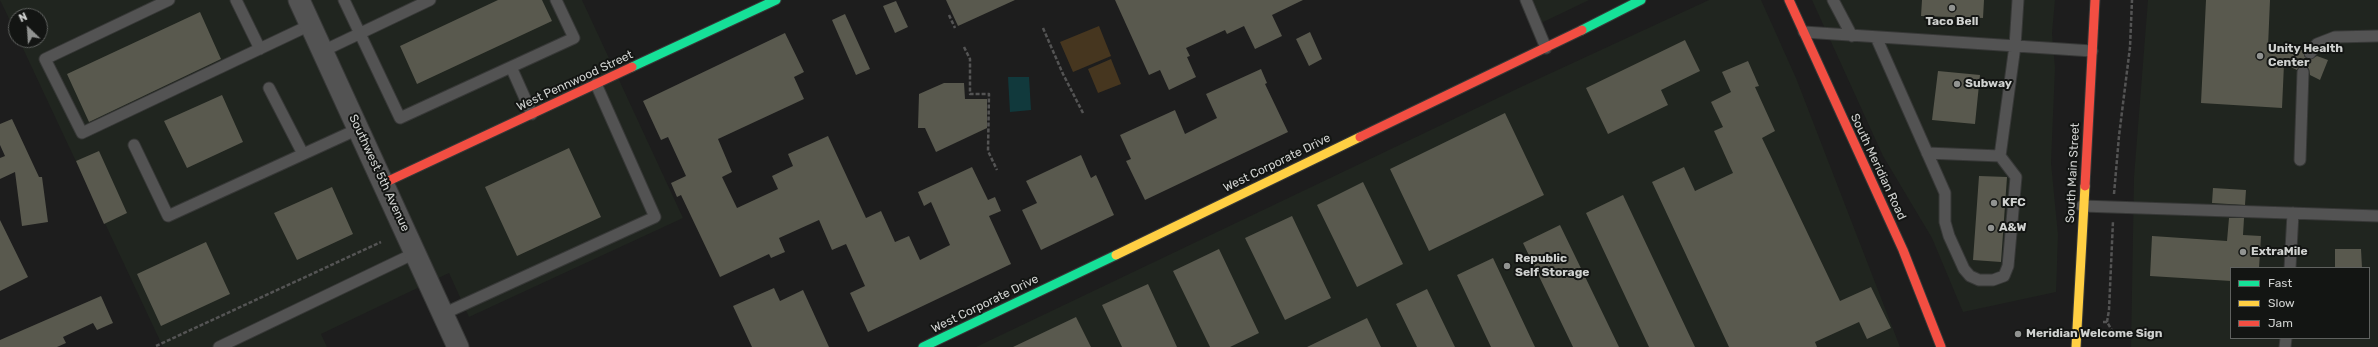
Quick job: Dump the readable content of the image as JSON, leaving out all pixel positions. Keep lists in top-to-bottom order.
{
  "streets": {
    "street": [
      "West Pennwood Street",
      "West Corporate Drive",
      "South Meridian Road",
      "Southwest 5th Avenue",
      "South Main Street"
    ]
  },
  "crossings": [
    ["West Pennwood Street", "Southwest 5th Avenue"]
  ],
  "places": [
    "Taco Bell",
    "Unity Health Center",
    "Subway",
    "KFC",
    "A&W",
    "ExtraMile",
    "Republic Self Storage",
    "Meridian Welcome Sign"
  ],
  "legend": ["Fast", "Slow", "Jam"],
  "north": "top left"
}
